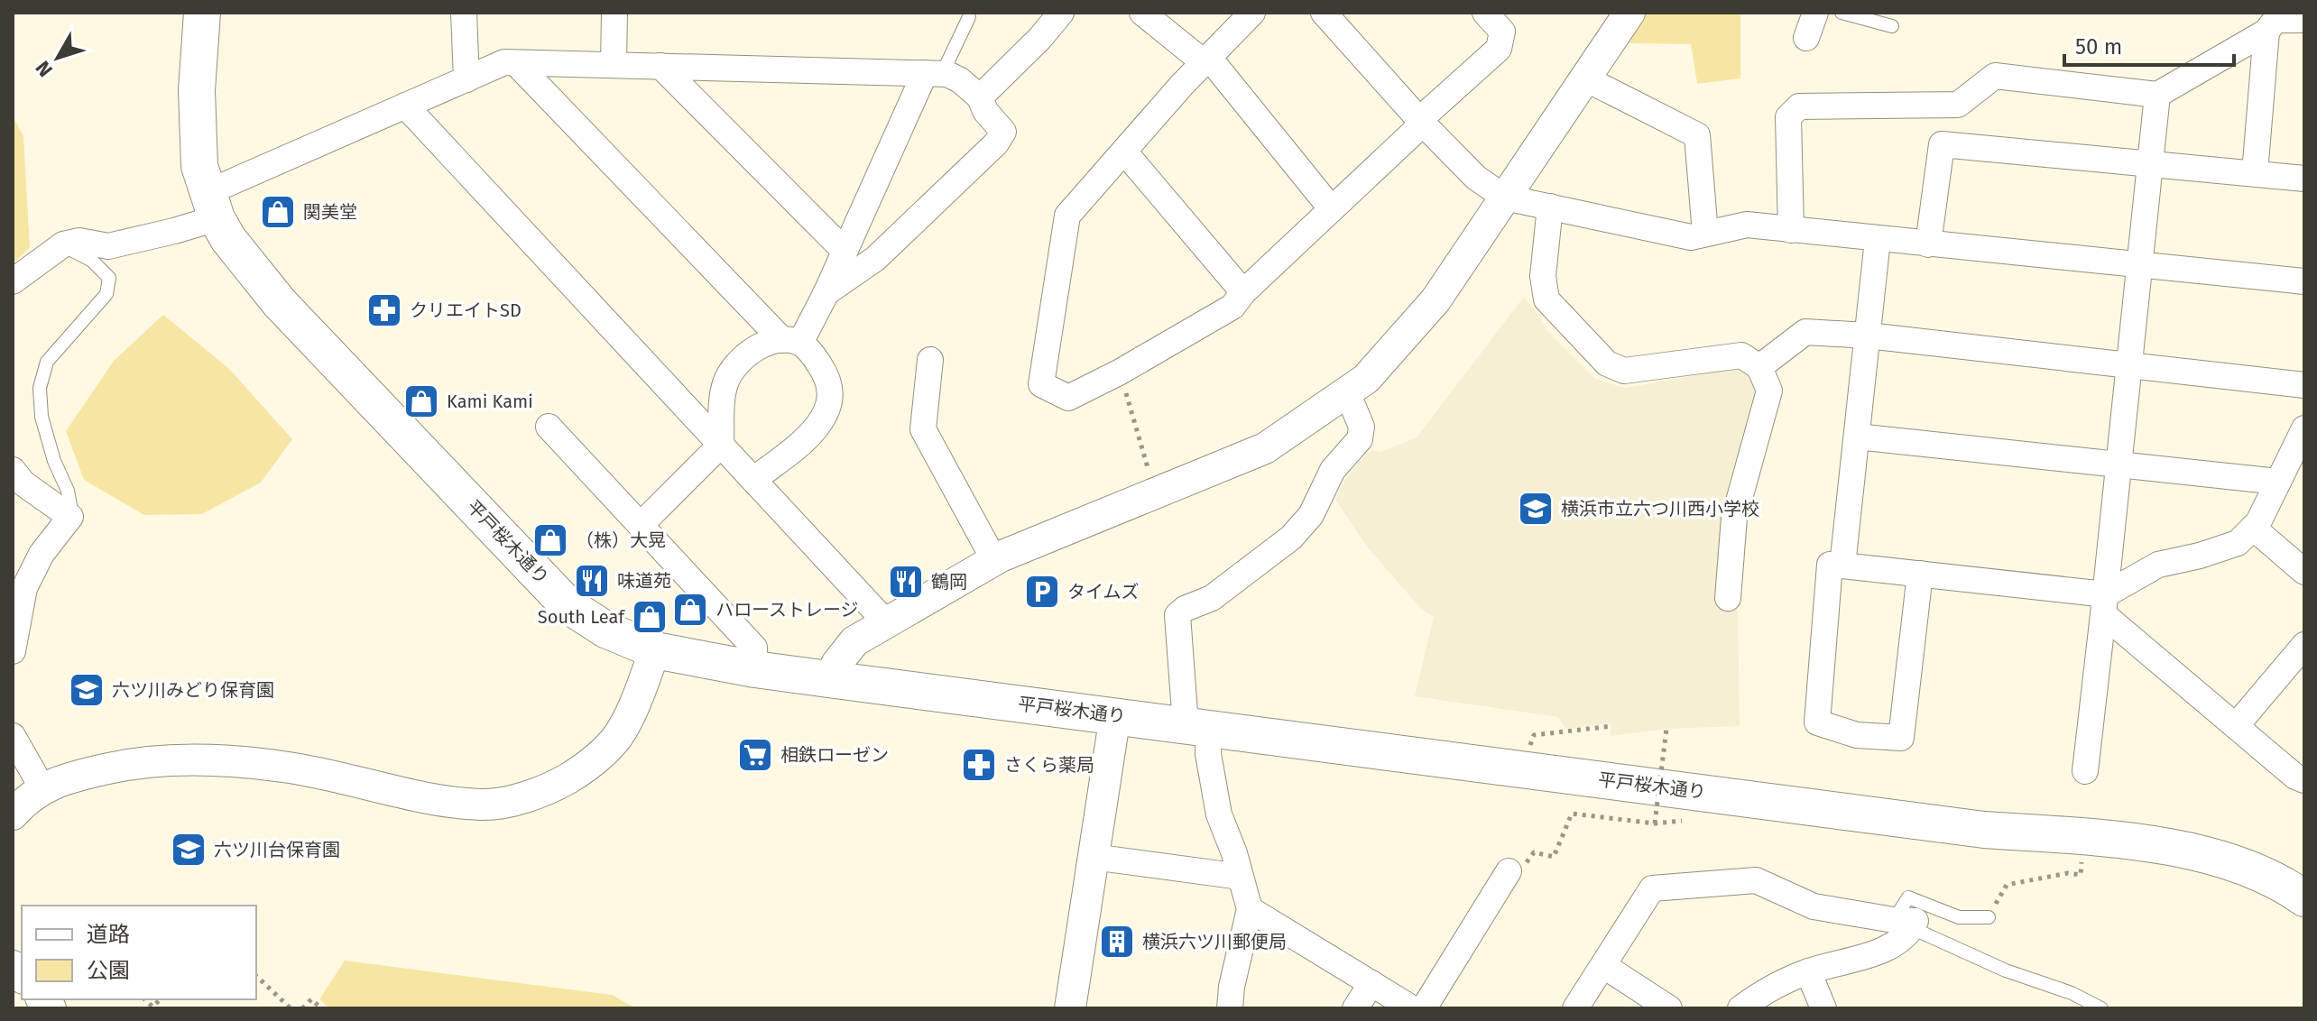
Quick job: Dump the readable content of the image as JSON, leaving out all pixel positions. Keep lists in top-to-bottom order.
{
  "streets": {
    "main road": ["平戸桜木通り"]
  },
  "places": {
    "shop": [
      "関美堂",
      "Kami Kami",
      "（株）大晃",
      "ハローストレージ",
      "South Leaf"
    ],
    "pharmacy": ["クリエイトSD", "さくら薬局"],
    "school or university": ["横浜市立六つ川西小学校", "六ツ川みどり保育園", "六ツ川台保育園"],
    "restaurant": ["味道苑", "鶴岡"],
    "parking": ["タイムズ"],
    "supermarket": ["相鉄ローゼン"],
    "building": ["横浜六ツ川郵便局"]
  },
  "legend": ["道路", "公園"],
  "scale_bar": "50 m",
  "north": "bottom left"
}
